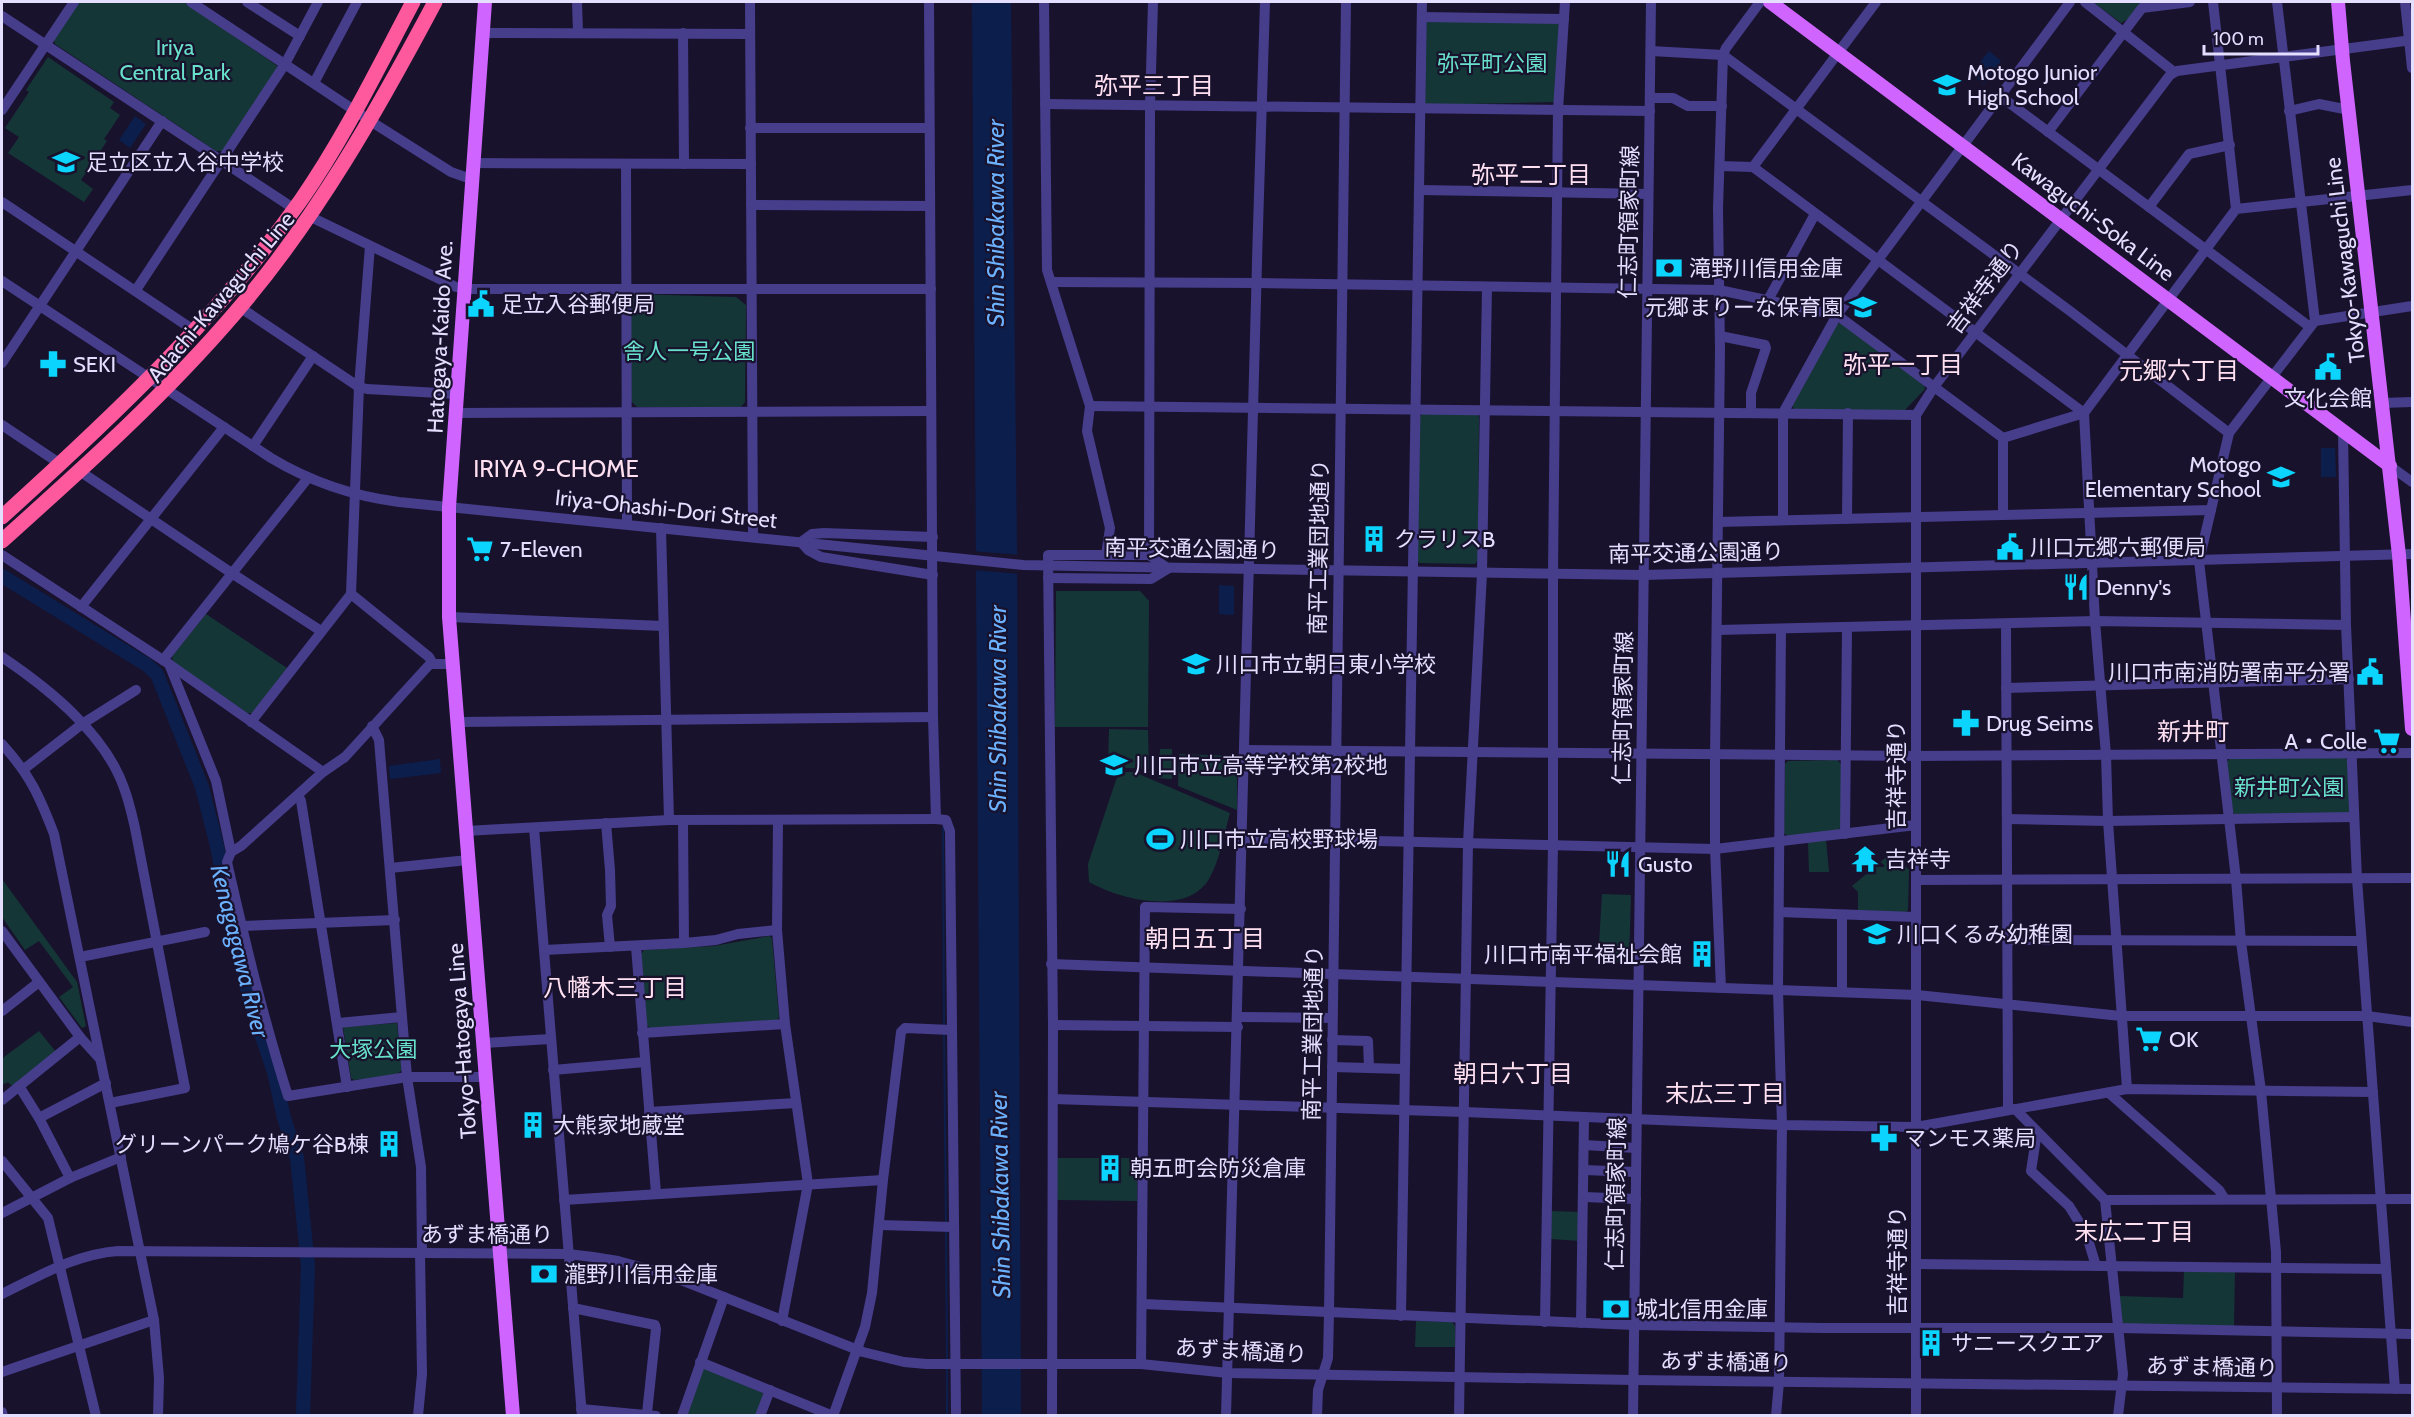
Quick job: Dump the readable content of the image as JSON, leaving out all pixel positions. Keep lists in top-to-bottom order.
{
  "streets": {
    "main road": [
      "Kawaguchi-Soka Line",
      "Tokyo-Kawaguchi Line",
      "Adachi-Kawaguchi Line",
      "Hatogaya-Kaido Ave.",
      "Tokyo-Hatogaya Line"
    ],
    "street": [
      "仁志町領家町線",
      "吉祥寺通り",
      "Iriya-Ohashi-Dori Street",
      "南平工業団地通り",
      "南平交通公園通り",
      "あずま橋通り"
    ]
  },
  "crossings": [
    ["Kawaguchi-Soka Line", "Tokyo-Kawaguchi Line"],
    ["Kawaguchi-Soka Line", "吉祥寺通り"],
    ["仁志町領家町線", "南平交通公園通り"],
    ["仁志町領家町線", "あずま橋通り"],
    ["Tokyo-Kawaguchi Line", "南平交通公園通り"],
    ["吉祥寺通り", "南平交通公園通り"],
    ["吉祥寺通り", "あずま橋通り"],
    ["Adachi-Kawaguchi Line", "Iriya-Ohashi-Dori Street"],
    ["Hatogaya-Kaido Ave.", "Iriya-Ohashi-Dori Street"],
    ["Hatogaya-Kaido Ave.", "Tokyo-Hatogaya Line"],
    ["Iriya-Ohashi-Dori Street", "南平交通公園通り"],
    ["南平工業団地通り", "南平交通公園通り"],
    ["南平工業団地通り", "あずま橋通り"],
    ["Tokyo-Hatogaya Line", "あずま橋通り"]
  ],
  "districts": [
    "弥平三丁目",
    "弥平二丁目",
    "弥平一丁目",
    "元郷六丁目",
    "IRIYA 9-CHOME",
    "新井町",
    "朝日五丁目",
    "八幡木三丁目",
    "朝日六丁目",
    "末広三丁目",
    "末広二丁目"
  ],
  "water": ["Shin Shibakawa River", "Kenagagawa River"],
  "parks": [
    "Iriya Central Park",
    "弥平町公園",
    "舎人一号公園",
    "新井町公園",
    "大塚公園"
  ],
  "places": {
    "school or university": [
      "Motogo Junior High School",
      "足立区立入谷中学校",
      "元郷まりーな保育園",
      "Motogo Elementary School",
      "川口市立朝日東小学校",
      "川口市立高等学校第2校地",
      "川口くるみ幼稚園"
    ],
    "bank": ["滝野川信用金庫", "瀧野川信用金庫", "城北信用金庫"],
    "public building": [
      "足立入谷郵便局",
      "文化会館",
      "川口元郷六郵便局",
      "川口市南消防署南平分署"
    ],
    "pharmacy": ["SEKI", "Drug Seims", "マンモス薬局"],
    "building": [
      "クラリスB",
      "川口市南平福祉会館",
      "大熊家地蔵堂",
      "グリーンパーク鳩ケ谷B棟",
      "朝五町会防災倉庫",
      "サニースクエア"
    ],
    "supermarket": ["7-Eleven", "A・Colle", "OK"],
    "restaurant": ["Denny's", "Gusto"],
    "sports": ["川口市立高校野球場"],
    "temple": ["吉祥寺"]
  },
  "scale_bar": "100 m"
}
